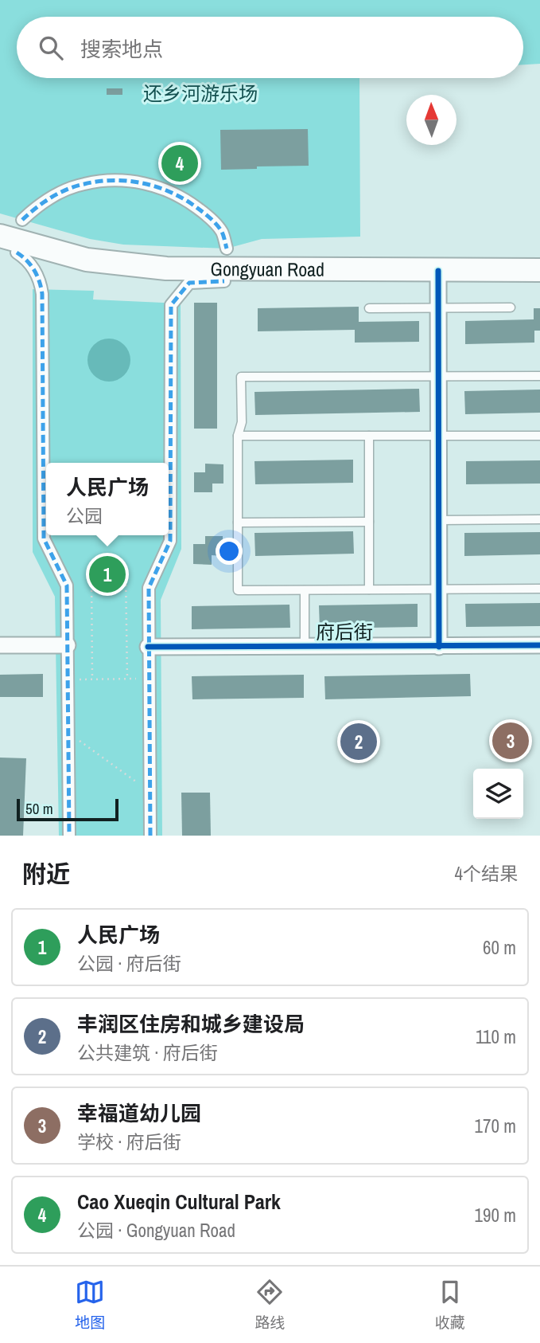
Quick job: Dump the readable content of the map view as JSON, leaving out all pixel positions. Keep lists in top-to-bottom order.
{
  "streets": {
    "main road": ["Gongyuan Road"],
    "street": ["府后街"]
  },
  "parks": ["还乡河游乐场"],
  "scale_bar": "50 m",
  "north": "top",
  "page": {
    "search": "搜索地点",
    "pins": [
      "4",
      "1",
      "3",
      "2"
    ],
    "popup": ["人民广场", "公园"],
    "scale": "50 m",
    "heading": ["附近", "4个结果"],
    "list": [
      {
        "mark": "1",
        "name": "人民广场",
        "note": "公园 · 府后街",
        "value": "60 m"
      },
      {
        "mark": "2",
        "name": "丰润区住房和城乡建设局",
        "note": "公共建筑 · 府后街",
        "value": "110 m"
      },
      {
        "mark": "3",
        "name": "幸福道幼儿园",
        "note": "学校 · 府后街",
        "value": "170 m"
      },
      {
        "mark": "4",
        "name": "Cao Xueqin Cultural Park",
        "note": "公园 · Gongyuan Road",
        "value": "190 m"
      }
    ],
    "nav": ["地图", "路线", "收藏"]
  }
}
